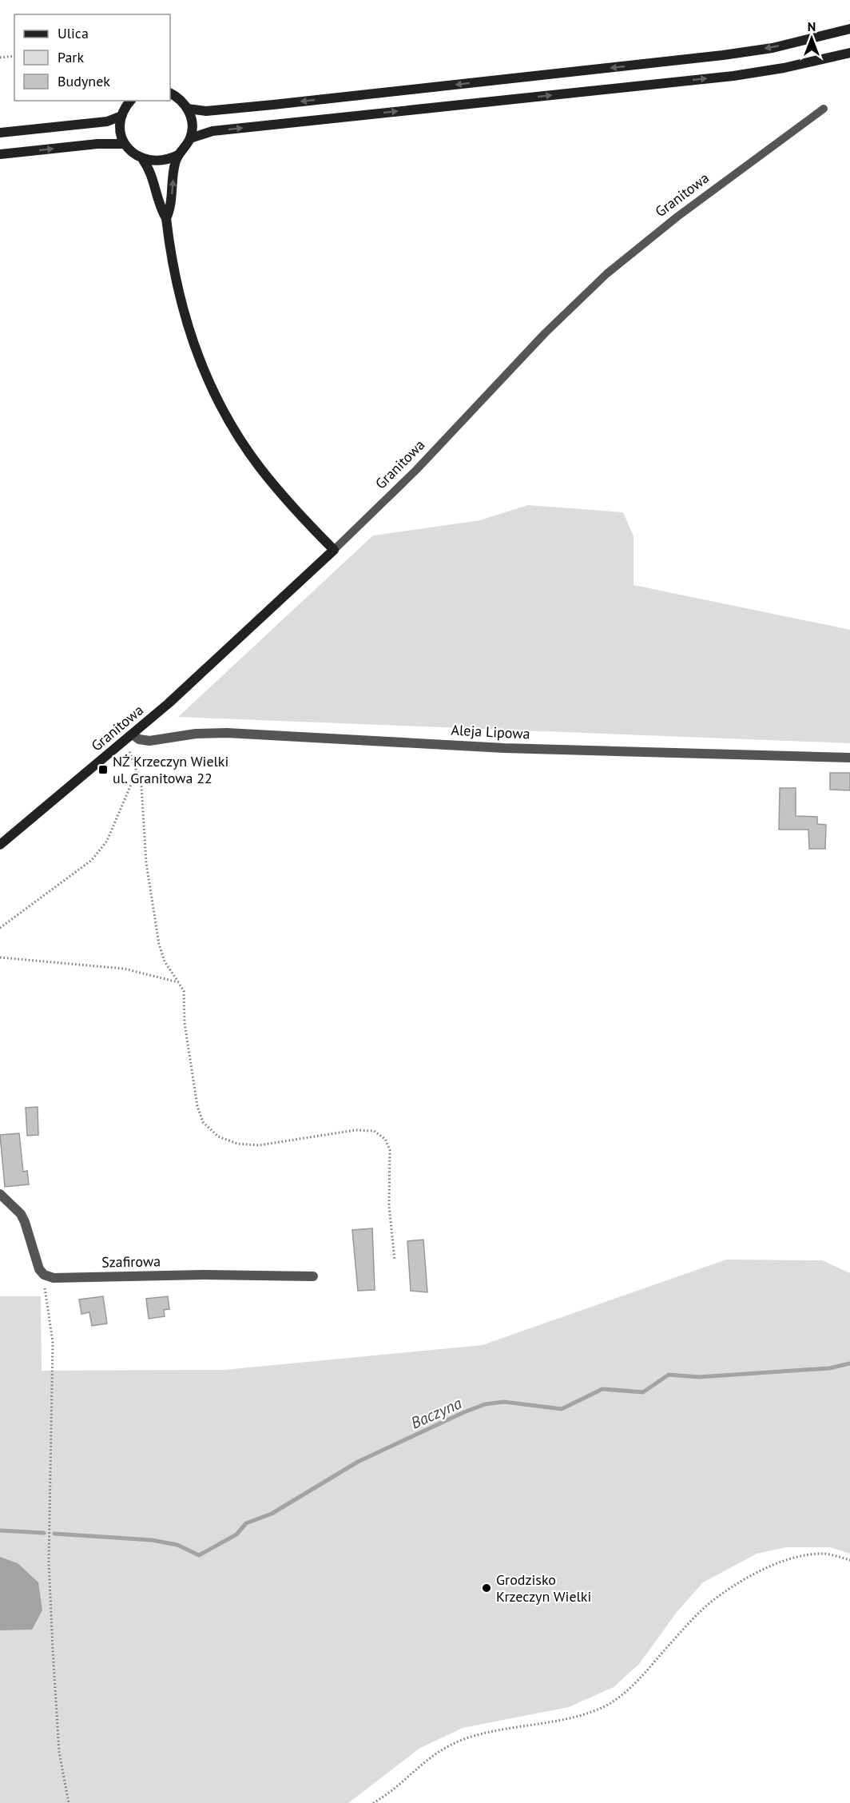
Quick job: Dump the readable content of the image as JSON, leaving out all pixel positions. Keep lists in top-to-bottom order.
{
  "streets": {
    "main road": ["Granitowa"],
    "street": ["Aleja Lipowa", "Szafirowa"]
  },
  "crossings": [
    ["Granitowa", "Aleja Lipowa"]
  ],
  "water": ["Baczyna"],
  "places": {
    "transit": ["NŻ Krzeczyn Wielki ul. Granitowa 22"],
    "other": ["Grodzisko Krzeczyn Wielki"]
  },
  "legend": ["Ulica", "Park", "Budynek"],
  "north": "top"
}
